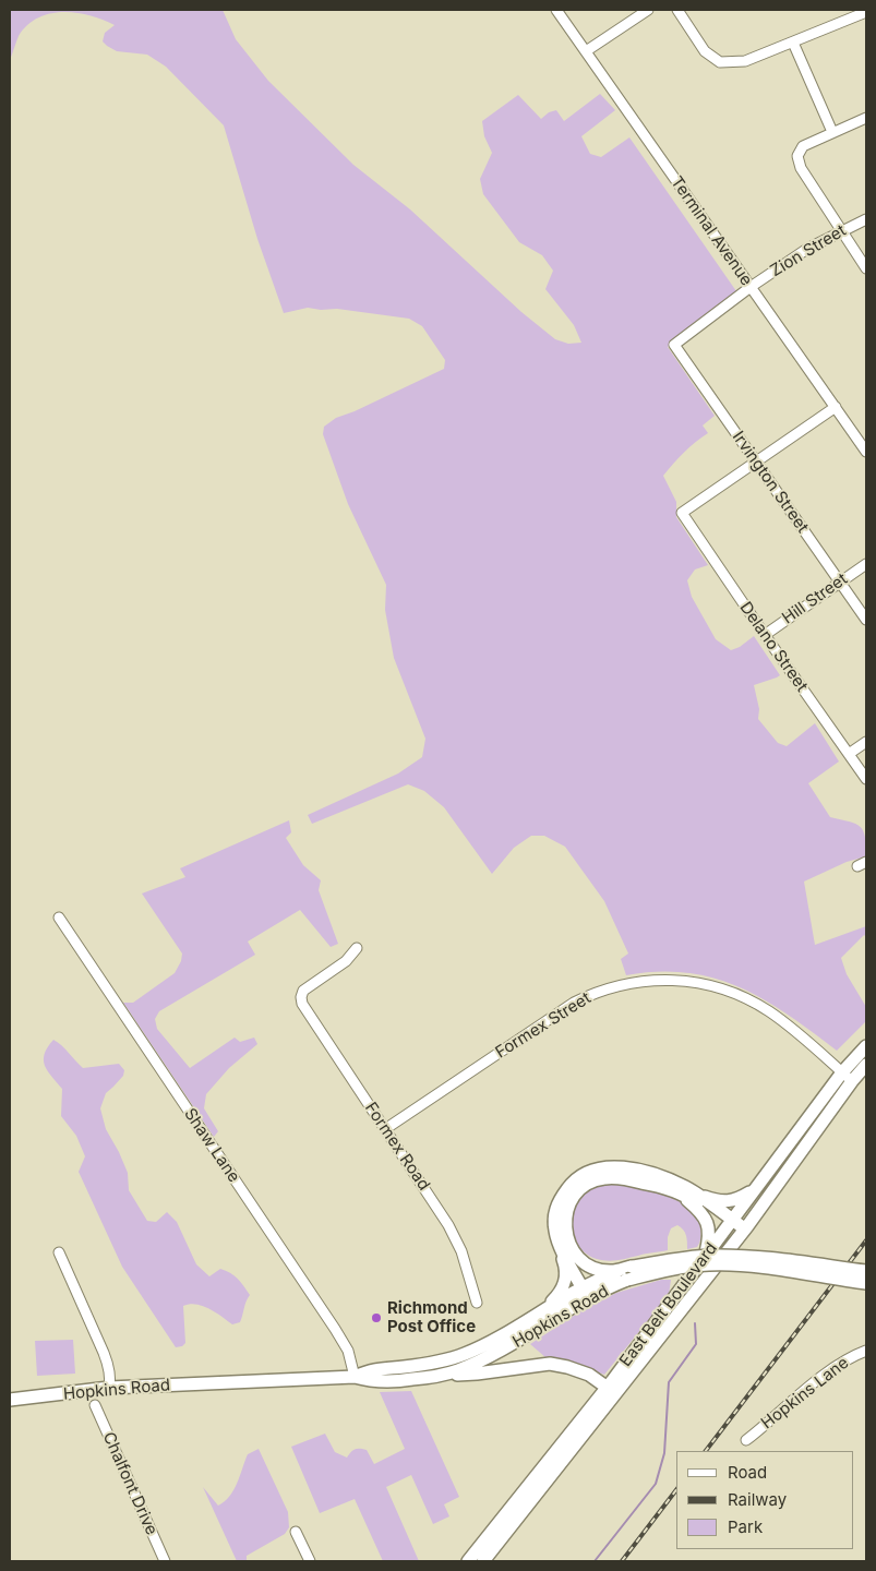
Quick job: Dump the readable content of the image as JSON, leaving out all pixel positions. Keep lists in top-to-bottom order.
{
  "streets": {
    "main road": ["East Belt Boulevard", "Hopkins Road"],
    "street": [
      "Terminal Avenue",
      "Zion Street",
      "Irvington Street",
      "Hill Street",
      "Delano Street",
      "Formex Street",
      "Shaw Lane",
      "Formex Road",
      "Hopkins Lane",
      "Chalfont Drive"
    ]
  },
  "crossings": [
    ["Terminal Avenue", "Zion Street"],
    ["Zion Street", "Irvington Street"],
    ["Irvington Street", "Hill Street"],
    ["Irvington Street", "Delano Street"],
    ["Hill Street", "Delano Street"],
    ["Formex Street", "Formex Road"],
    ["Formex Street", "East Belt Boulevard"],
    ["Shaw Lane", "Hopkins Road"]
  ],
  "places": ["Richmond Post Office"],
  "legend": ["Road", "Railway", "Park"]
}
